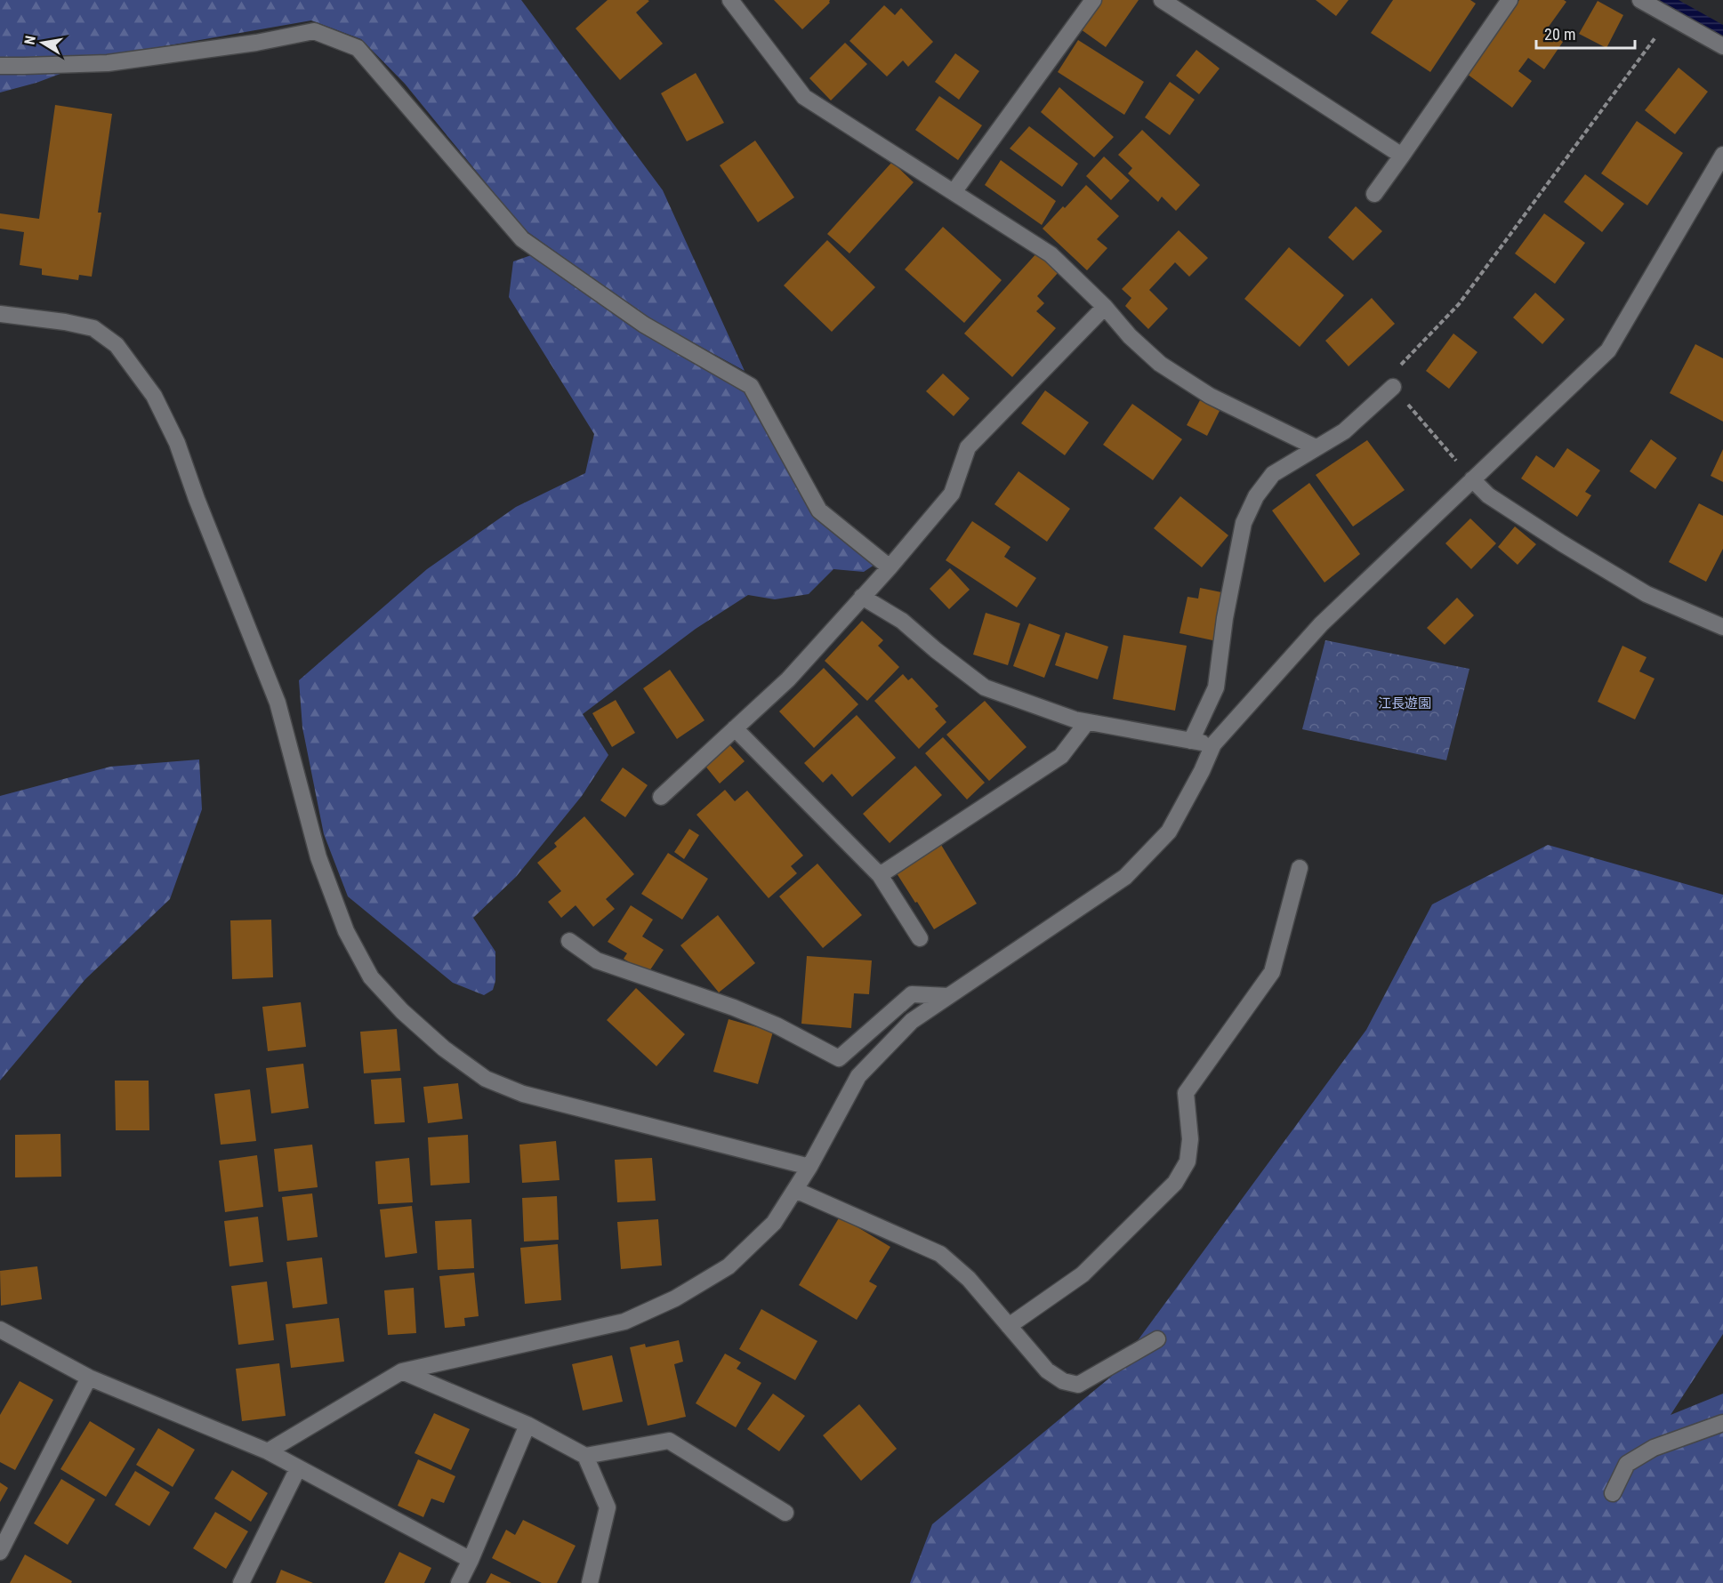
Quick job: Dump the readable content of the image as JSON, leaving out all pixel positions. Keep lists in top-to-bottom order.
{
  "parks": ["江長遊園"],
  "scale_bar": "20 m",
  "north": "left"
}
